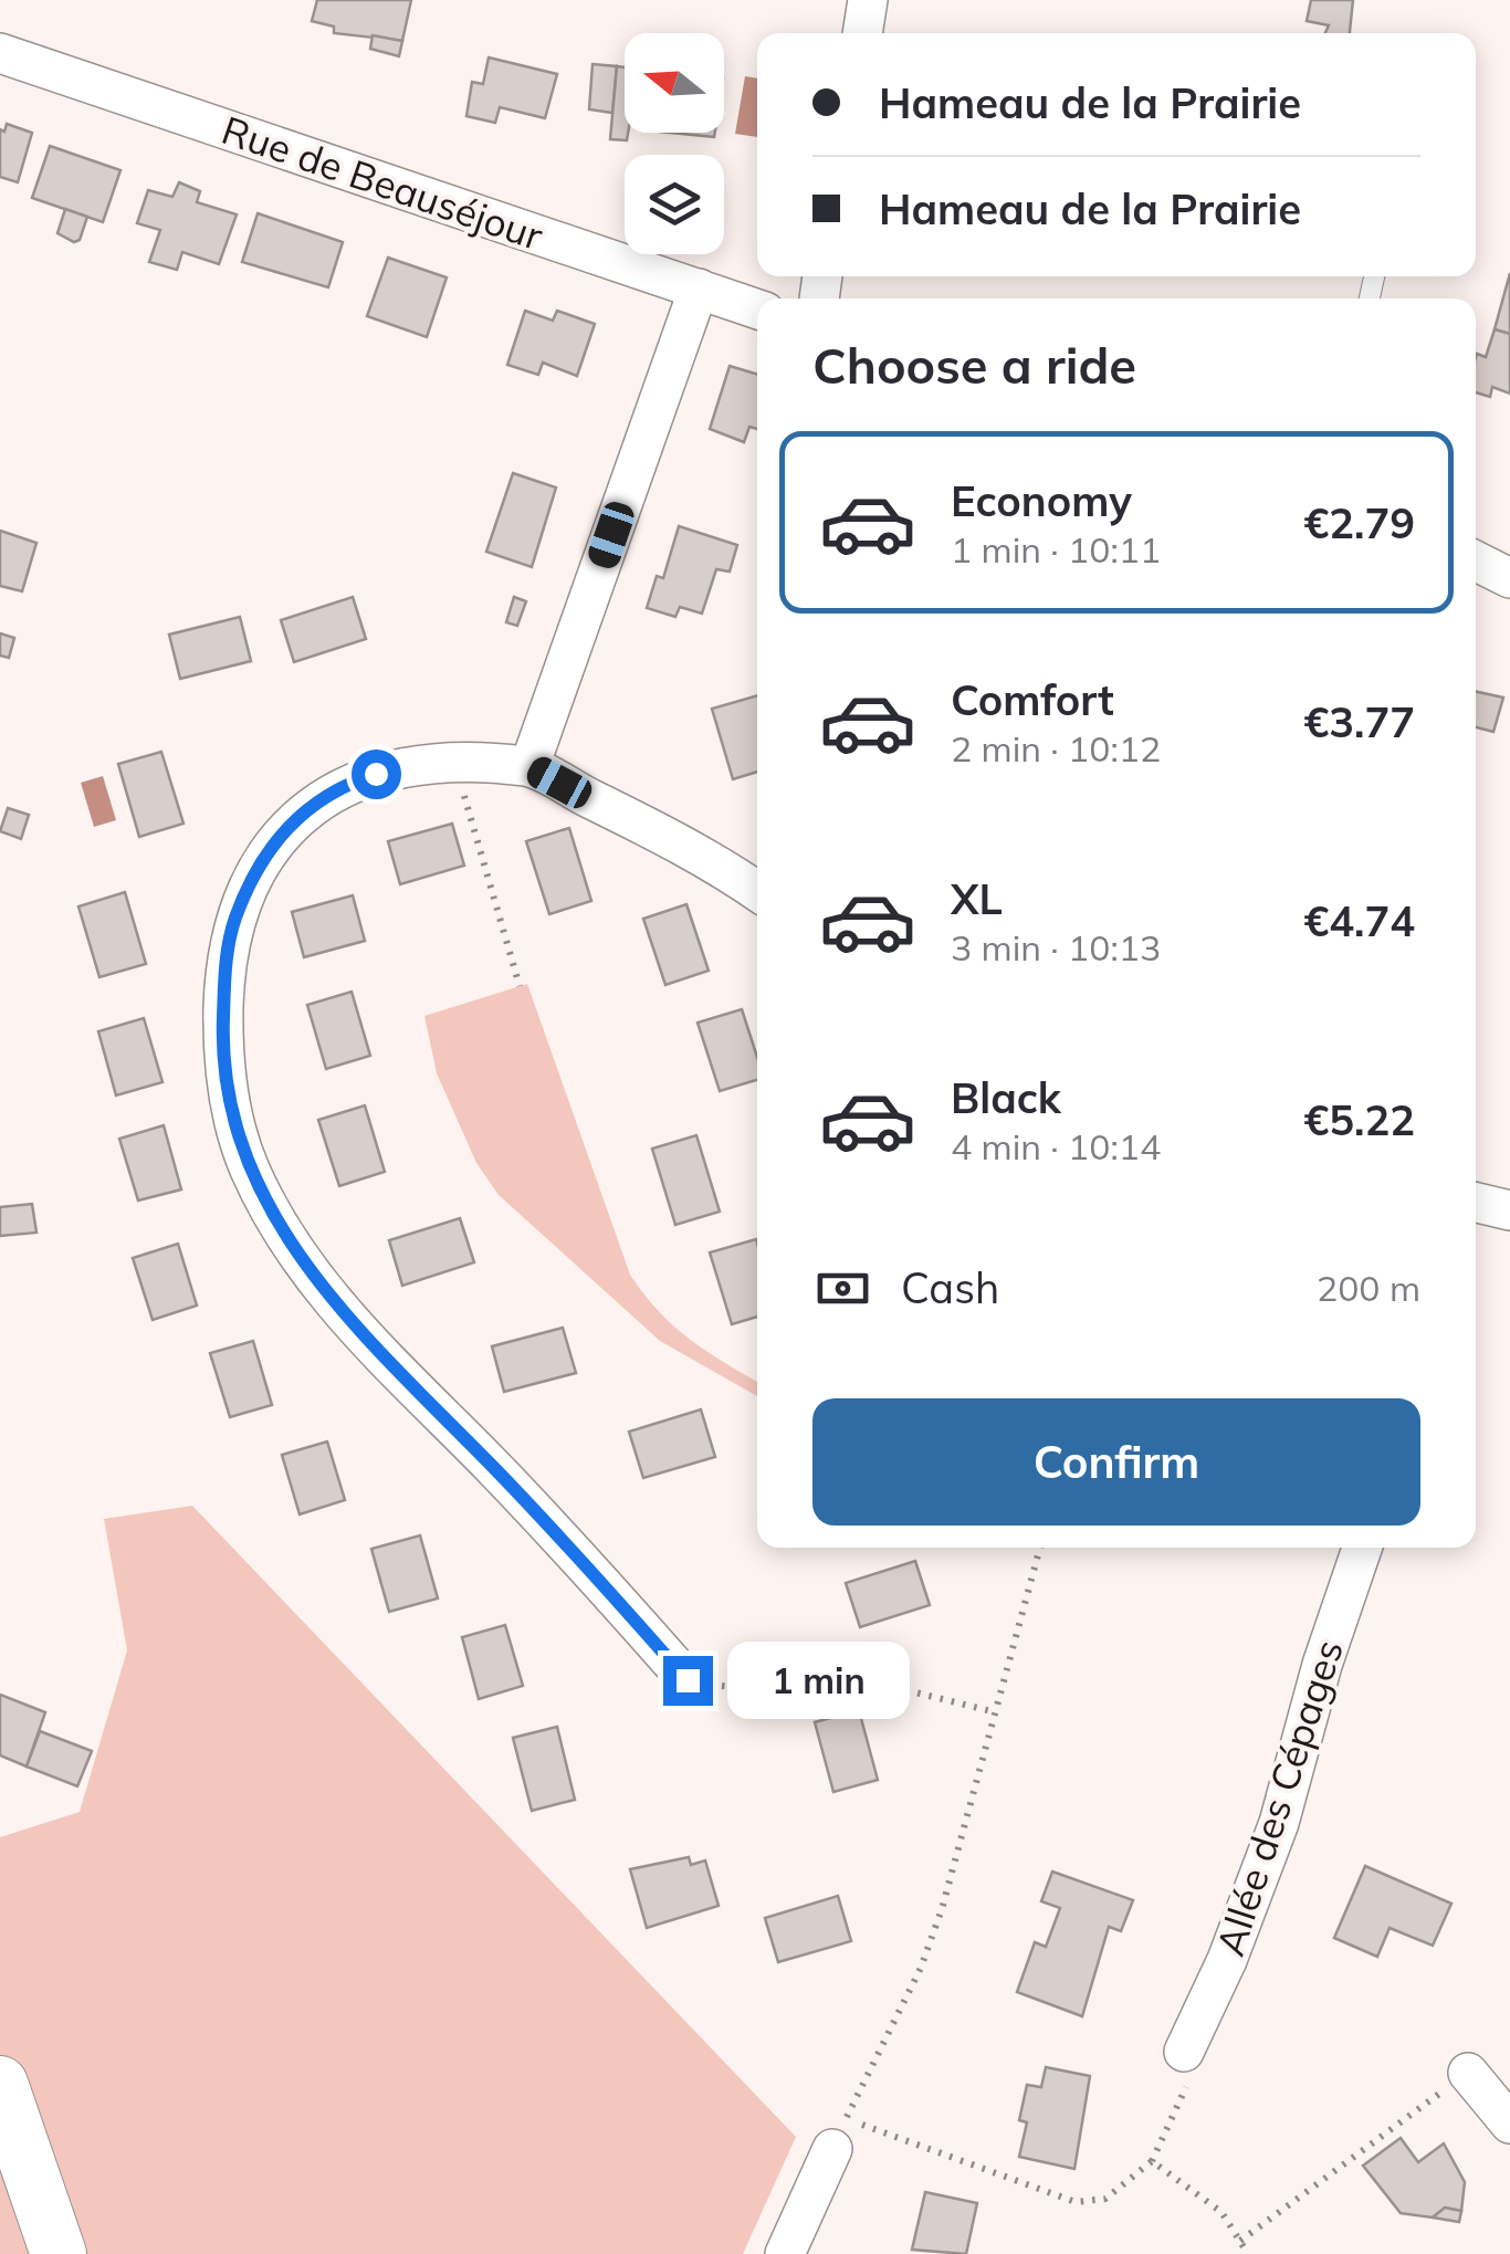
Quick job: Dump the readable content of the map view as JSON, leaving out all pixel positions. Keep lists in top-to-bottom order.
{
  "streets": {
    "street": ["Rue de Beauséjour", "Allée des Cépages"]
  },
  "north": "left",
  "page": {
    "banner": ["Hameau de la Prairie", "Hameau de la Prairie"],
    "heading": "Choose a ride",
    "list": [
      {
        "name": "Economy",
        "note": "1 min · 10:11",
        "value": "€2.79"
      },
      {
        "name": "Comfort",
        "note": "2 min · 10:12",
        "value": "€3.77"
      },
      {
        "name": "XL",
        "note": "3 min · 10:13",
        "value": "€4.74"
      },
      {
        "name": "Black",
        "note": "4 min · 10:14",
        "value": "€5.22"
      }
    ],
    "pay": ["Cash", "200 m"],
    "buttons": "Confirm",
    "bubble": "1 min"
  }
}
